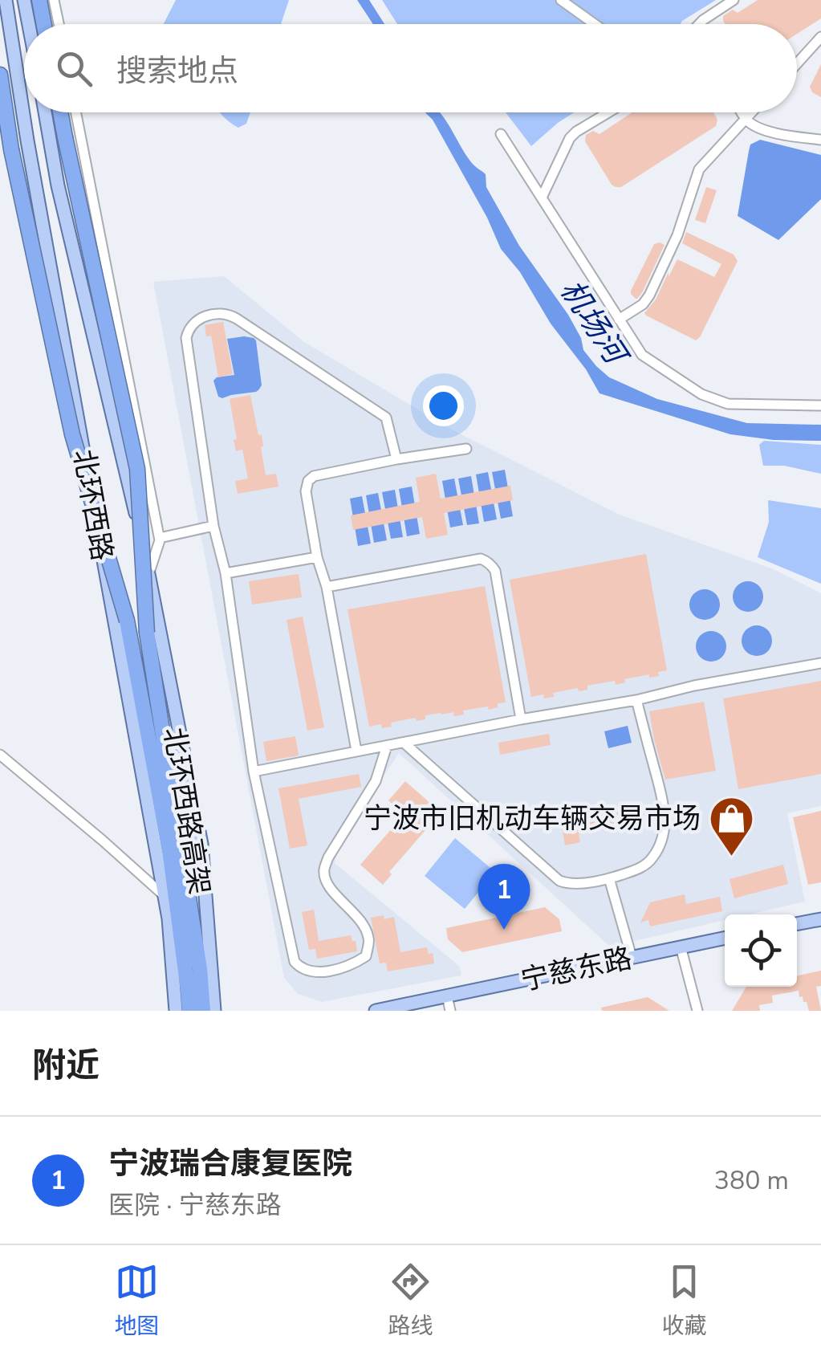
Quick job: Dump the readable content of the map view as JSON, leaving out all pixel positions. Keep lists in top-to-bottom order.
{
  "streets": {
    "highway": ["北环西路高架"],
    "main road": ["北环西路", "宁慈东路"]
  },
  "water": ["机场河"],
  "places": {
    "shop": ["宁波市旧机动车辆交易市场"]
  },
  "page": {
    "search": "搜索地点",
    "pins": "1",
    "heading": "附近",
    "list": [
      {
        "mark": "1",
        "name": "宁波瑞合康复医院",
        "note": "医院 · 宁慈东路",
        "value": "380 m"
      }
    ],
    "nav": ["地图", "路线", "收藏"]
  }
}
